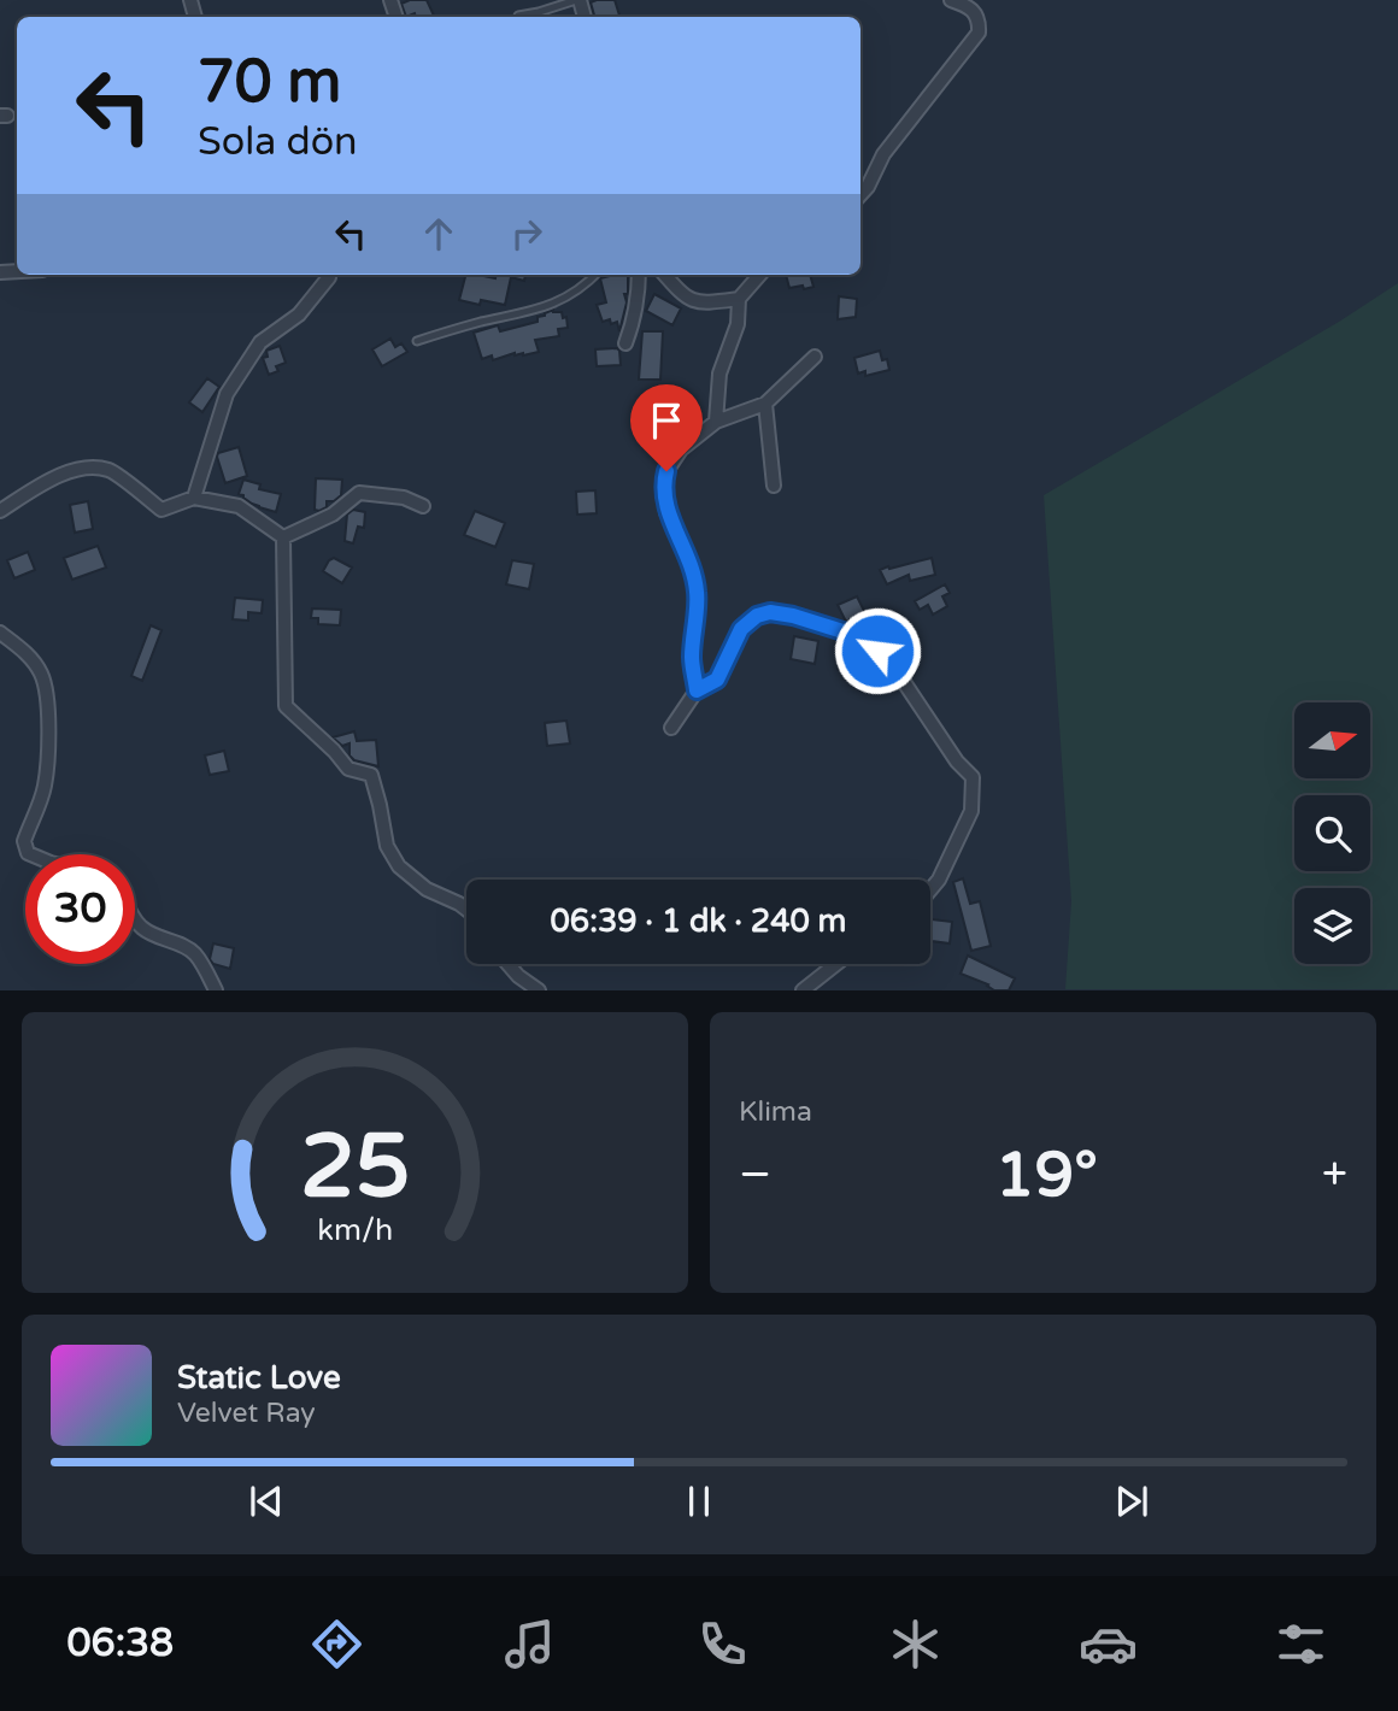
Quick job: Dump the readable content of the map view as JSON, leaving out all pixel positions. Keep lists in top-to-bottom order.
{
  "north": "right",
  "page": {
    "turn": ["70 m", "Sola dön"],
    "limit": "30",
    "trip": "06:39 · 1 dk · 240 m",
    "tile": "Klima",
    "heat": ["−", "19°", "+"],
    "song": ["Static Love", "Velvet Ray"],
    "tabs": "06:38",
    "gauge": ["25", "km/h"]
  }
}
